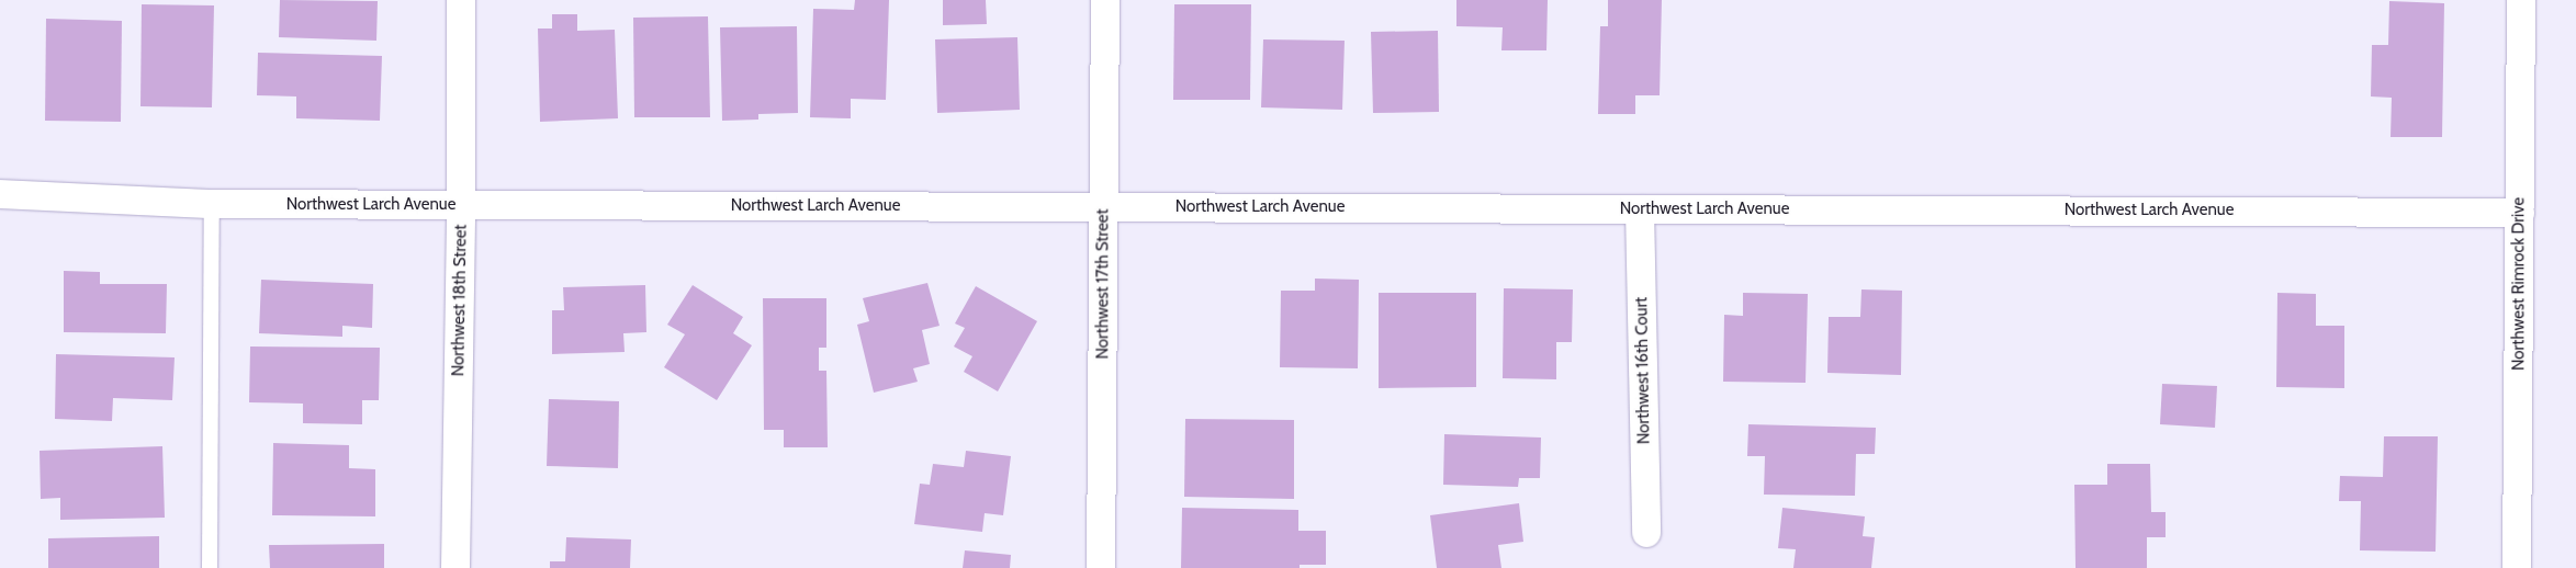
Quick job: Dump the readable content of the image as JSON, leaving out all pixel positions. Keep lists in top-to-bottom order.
{
  "streets": {
    "street": [
      "Northwest Larch Avenue",
      "Northwest 17th Street",
      "Northwest Rimrock Drive",
      "Northwest 18th Street",
      "Northwest 16th Court"
    ]
  },
  "crossings": [
    ["Northwest Larch Avenue", "Northwest 17th Street"],
    ["Northwest Larch Avenue", "Northwest Rimrock Drive"],
    ["Northwest Larch Avenue", "Northwest 18th Street"],
    ["Northwest Larch Avenue", "Northwest 16th Court"]
  ]
}
